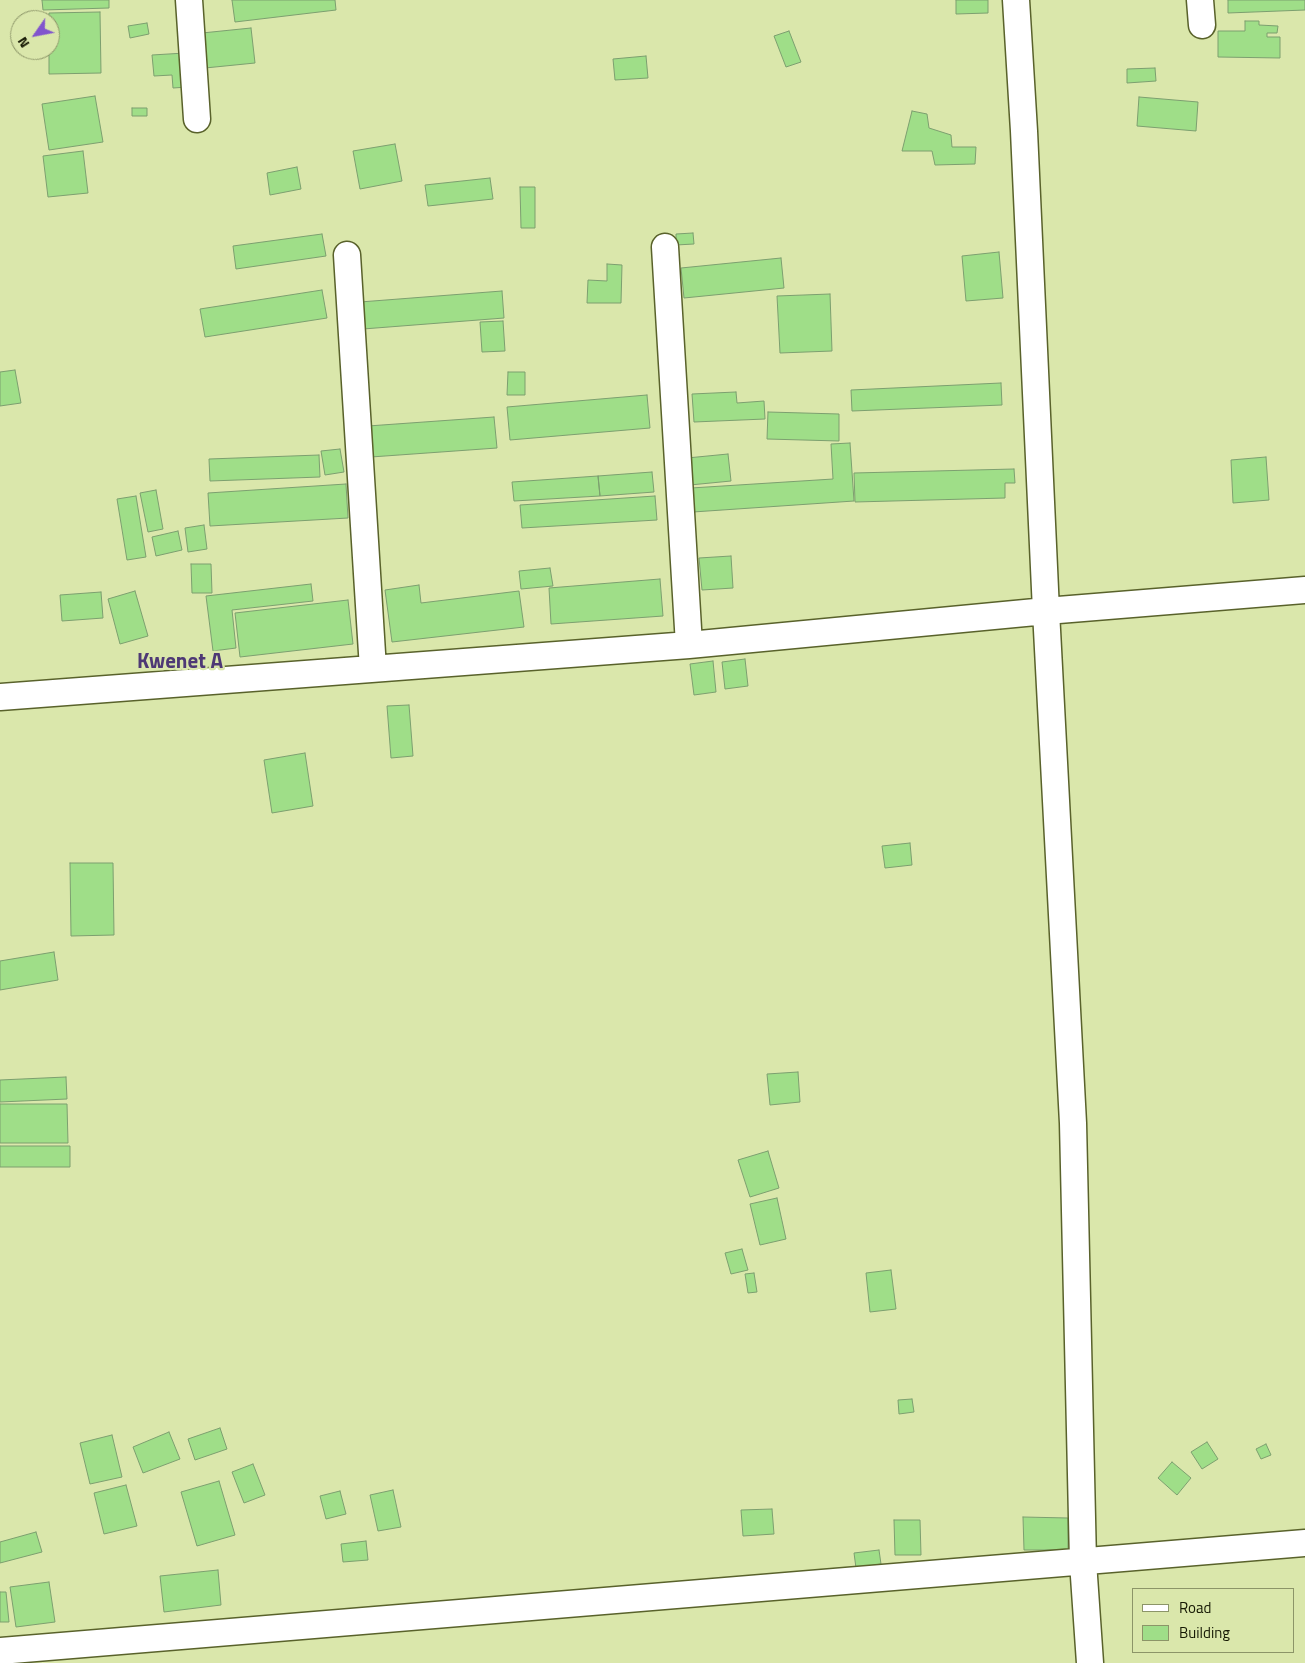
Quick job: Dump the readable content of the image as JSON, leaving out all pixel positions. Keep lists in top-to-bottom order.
{
  "districts": ["Kwenet A"],
  "legend": ["Road", "Building"],
  "north": "bottom left"
}
